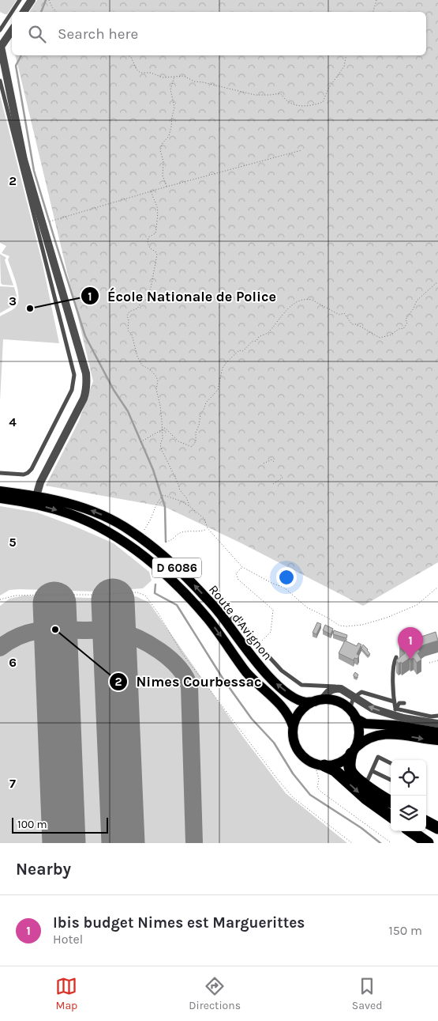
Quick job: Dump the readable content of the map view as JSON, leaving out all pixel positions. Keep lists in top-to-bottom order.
{
  "streets": {
    "main road": ["D 6086", "Route d'Avignon"]
  },
  "places": ["École Nationale de Police", "Nimes Courbessac"],
  "scale_bar": "100 m",
  "page": {
    "search": "Search here",
    "pins": "1",
    "scale": "100 m",
    "heading": "Nearby",
    "list": [
      {
        "mark": "1",
        "name": "Ibis budget Nimes est Marguerittes",
        "note": "Hotel",
        "value": "150 m"
      }
    ],
    "nav": ["Map", "Directions", "Saved"]
  },
  "grid": {
    "rows": [
      "2",
      "3",
      "4",
      "5",
      "6",
      "7"
    ]
  }
}
